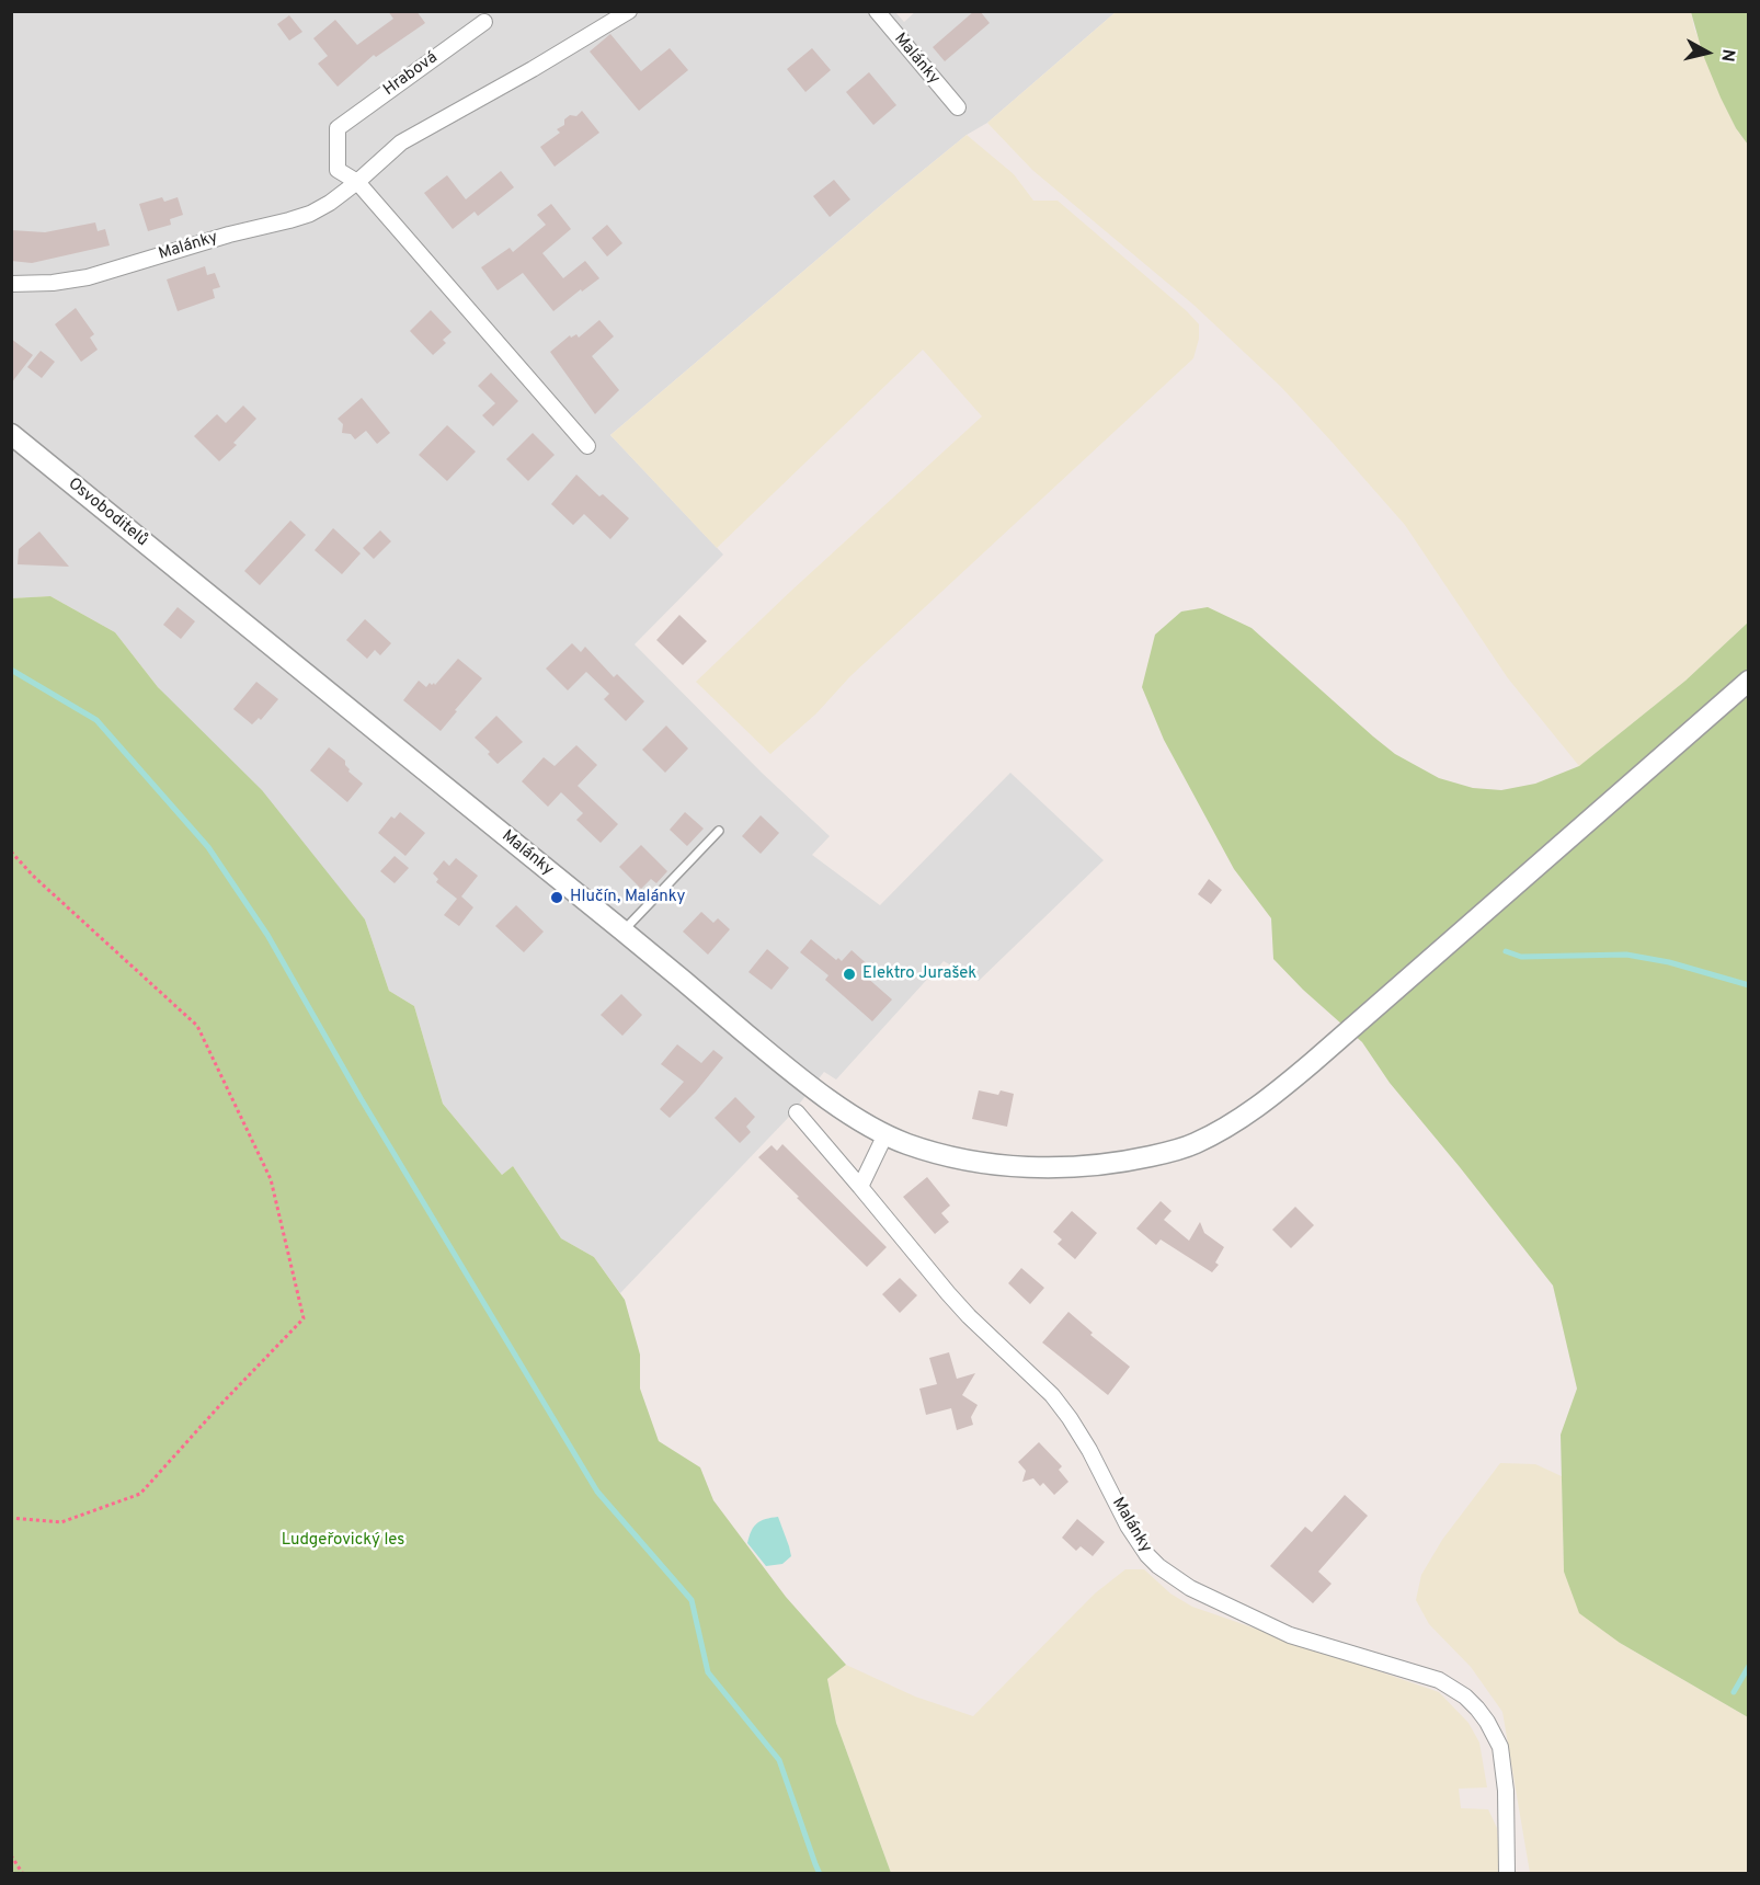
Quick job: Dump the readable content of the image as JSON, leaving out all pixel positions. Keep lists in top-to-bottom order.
{
  "streets": {
    "street": ["Malánky", "Hrabová", "Osvoboditelů"]
  },
  "crossings": [
    ["Malánky", "Hrabová"],
    ["Malánky", "Osvoboditelů"]
  ],
  "parks": ["Ludgeřovický les"],
  "places": ["Hlučín, Malánky", "Elektro Jurašek"],
  "north": "right"
}
